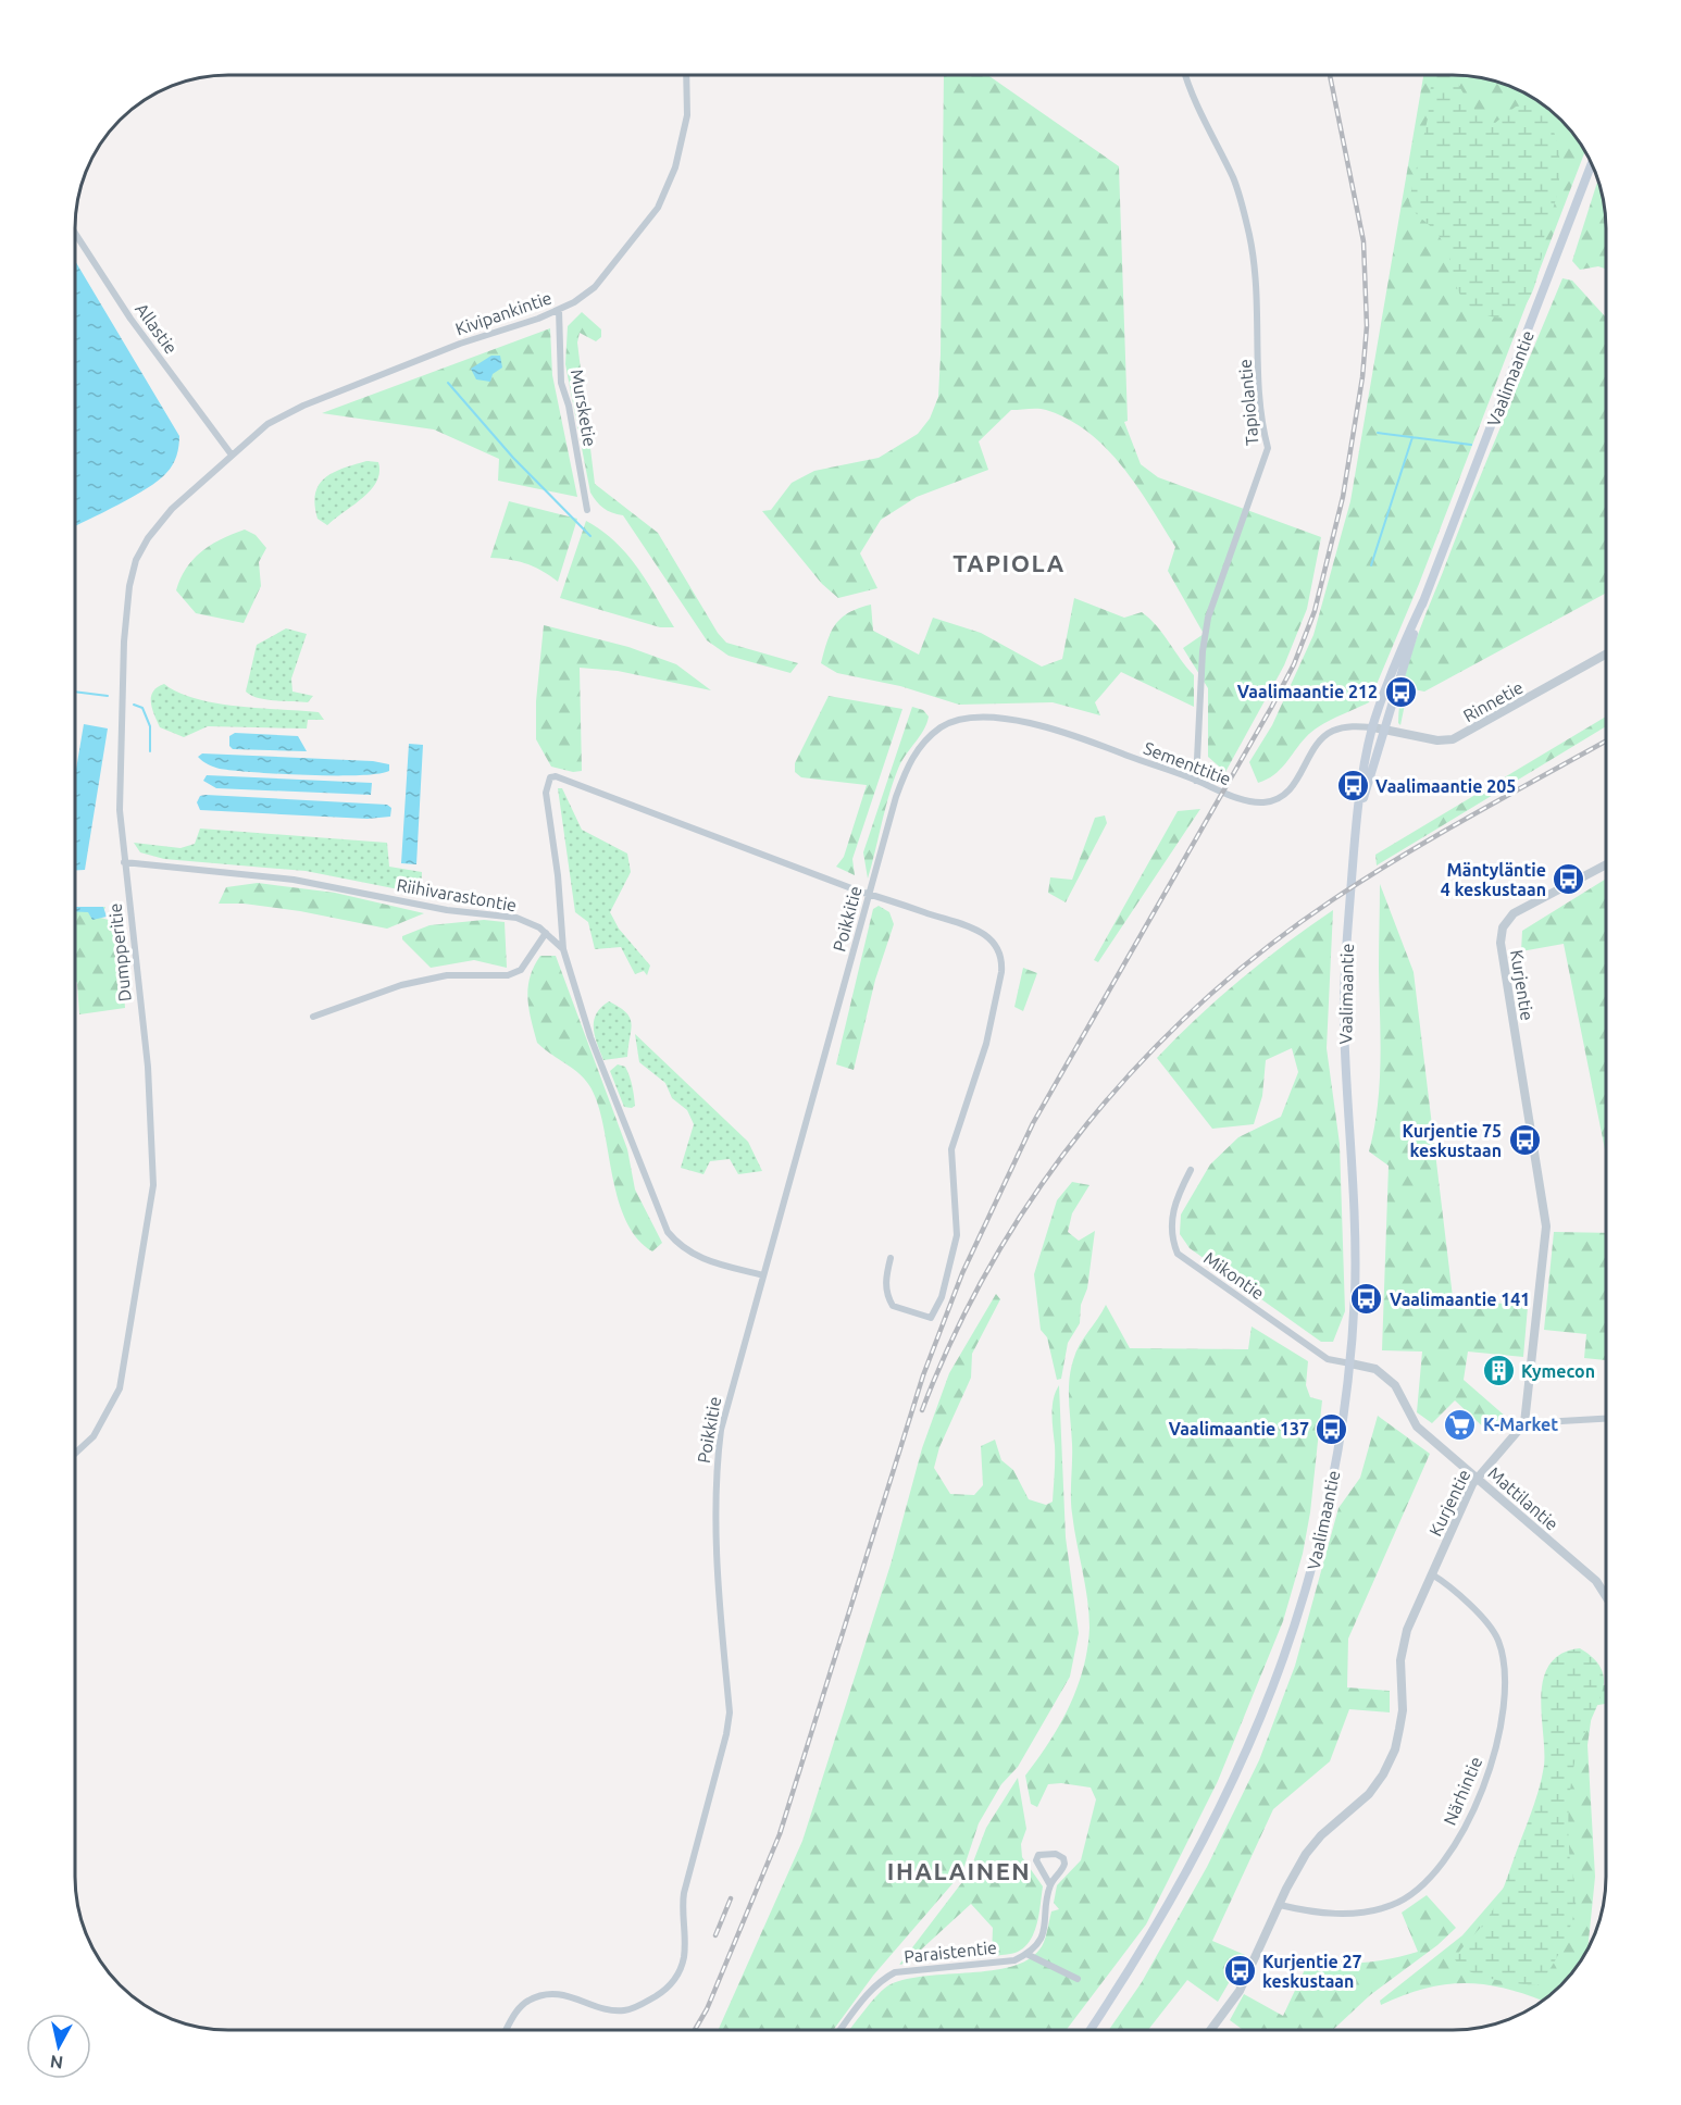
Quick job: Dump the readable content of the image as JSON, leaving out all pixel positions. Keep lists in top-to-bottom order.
{
  "streets": {
    "main road": ["Vaalimaantie"],
    "street": [
      "Kivipankintie",
      "Allastie",
      "Tapiolantie",
      "Mursketie",
      "Rinnetie",
      "Sementtitie",
      "Riihivarastontie",
      "Poikkitie",
      "Dumpperitie",
      "Kurjentie",
      "Mikontie",
      "Mattilantie",
      "Närhintie",
      "Paraistentie"
    ]
  },
  "crossings": [
    ["Kivipankintie", "Allastie"],
    ["Kivipankintie", "Mursketie"],
    ["Kivipankintie", "Dumpperitie"],
    ["Allastie", "Dumpperitie"],
    ["Vaalimaantie", "Rinnetie"],
    ["Vaalimaantie", "Sementtitie"],
    ["Vaalimaantie", "Mikontie"],
    ["Vaalimaantie", "Mattilantie"],
    ["Tapiolantie", "Sementtitie"],
    ["Rinnetie", "Sementtitie"],
    ["Sementtitie", "Poikkitie"],
    ["Riihivarastontie", "Poikkitie"],
    ["Riihivarastontie", "Dumpperitie"],
    ["Kurjentie", "Mattilantie"],
    ["Kurjentie", "Närhintie"],
    ["Mikontie", "Mattilantie"]
  ],
  "districts": ["TAPIOLA", "IHALAINEN"],
  "places": {
    "bus stop": [
      "Vaalimaantie 212",
      "Vaalimaantie 205",
      "Mäntyläntie 4 keskustaan",
      "Kurjentie 75 keskustaan",
      "Vaalimaantie 141",
      "Vaalimaantie 137",
      "Kurjentie 27 keskustaan"
    ],
    "building": ["Kymecon"],
    "supermarket": ["K-Market"]
  },
  "north": "bottom"
}
